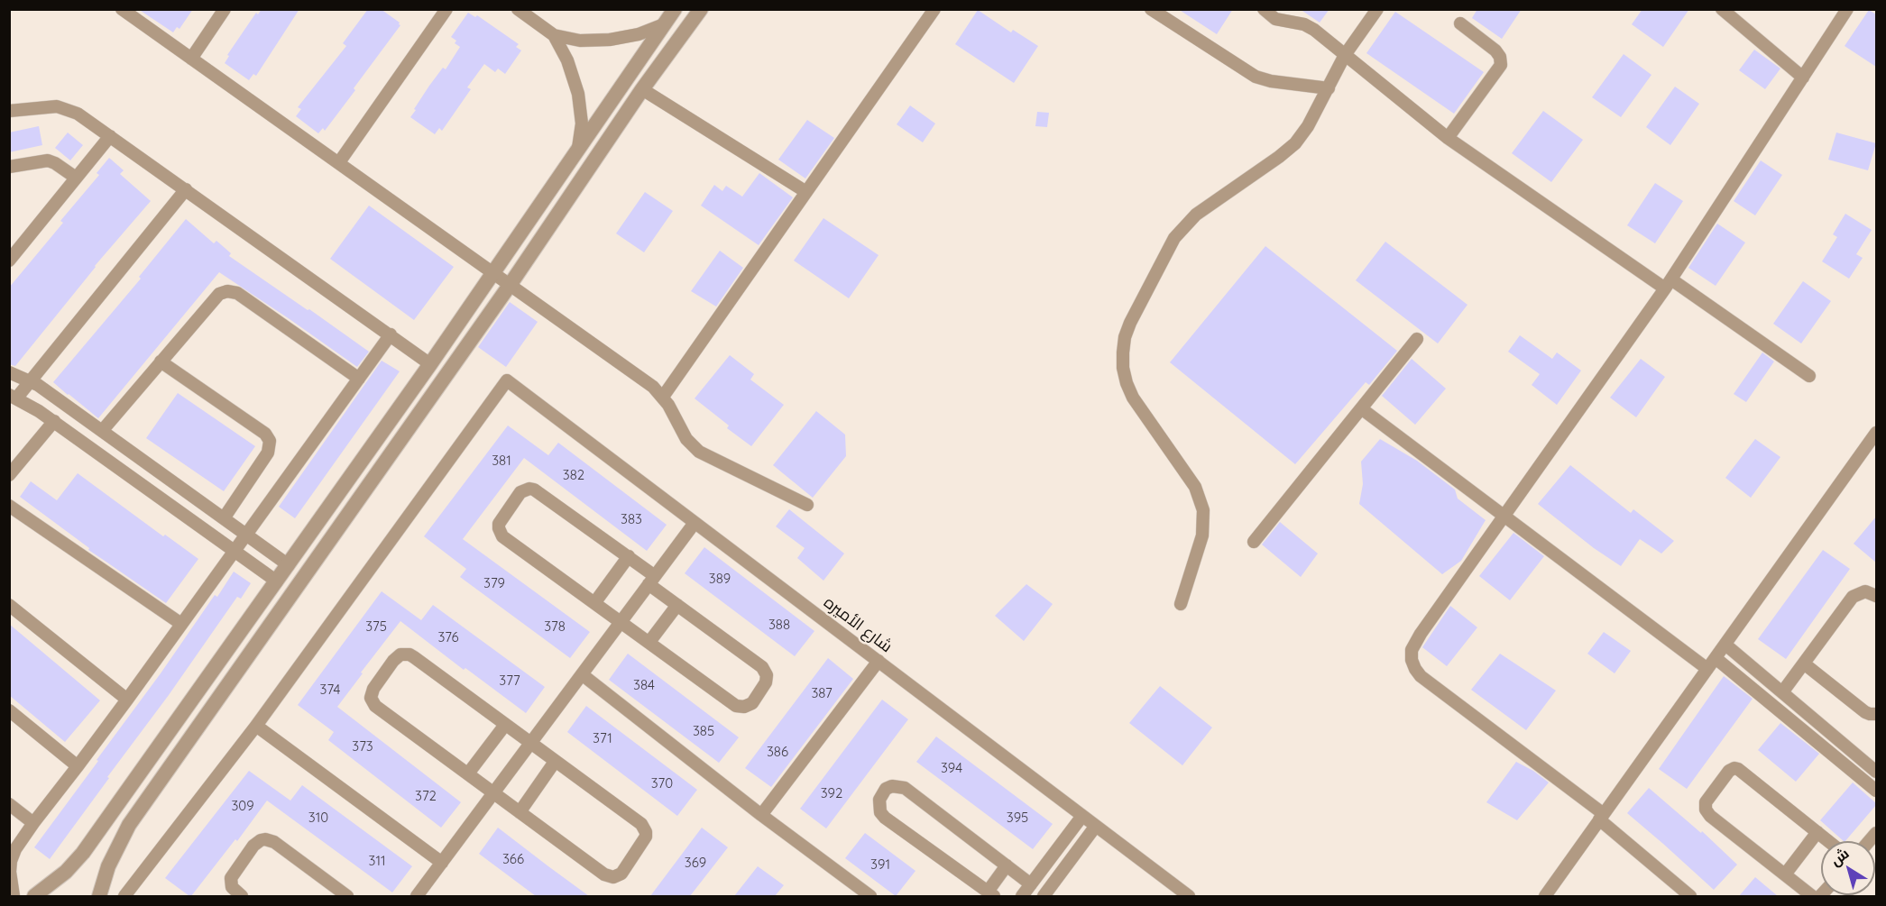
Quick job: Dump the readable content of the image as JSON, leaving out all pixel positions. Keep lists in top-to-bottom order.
{
  "streets": {
    "street": ["شارع الأميره"]
  },
  "house_numbers": [
    "381",
    "382",
    "383",
    "389",
    "379",
    "388",
    "375",
    "378",
    "376",
    "377",
    "384",
    "374",
    "387",
    "385",
    "371",
    "373",
    "386",
    "394",
    "370",
    "392",
    "372",
    "309",
    "310",
    "395",
    "366",
    "311",
    "369",
    "391"
  ],
  "north": "top left"
}
